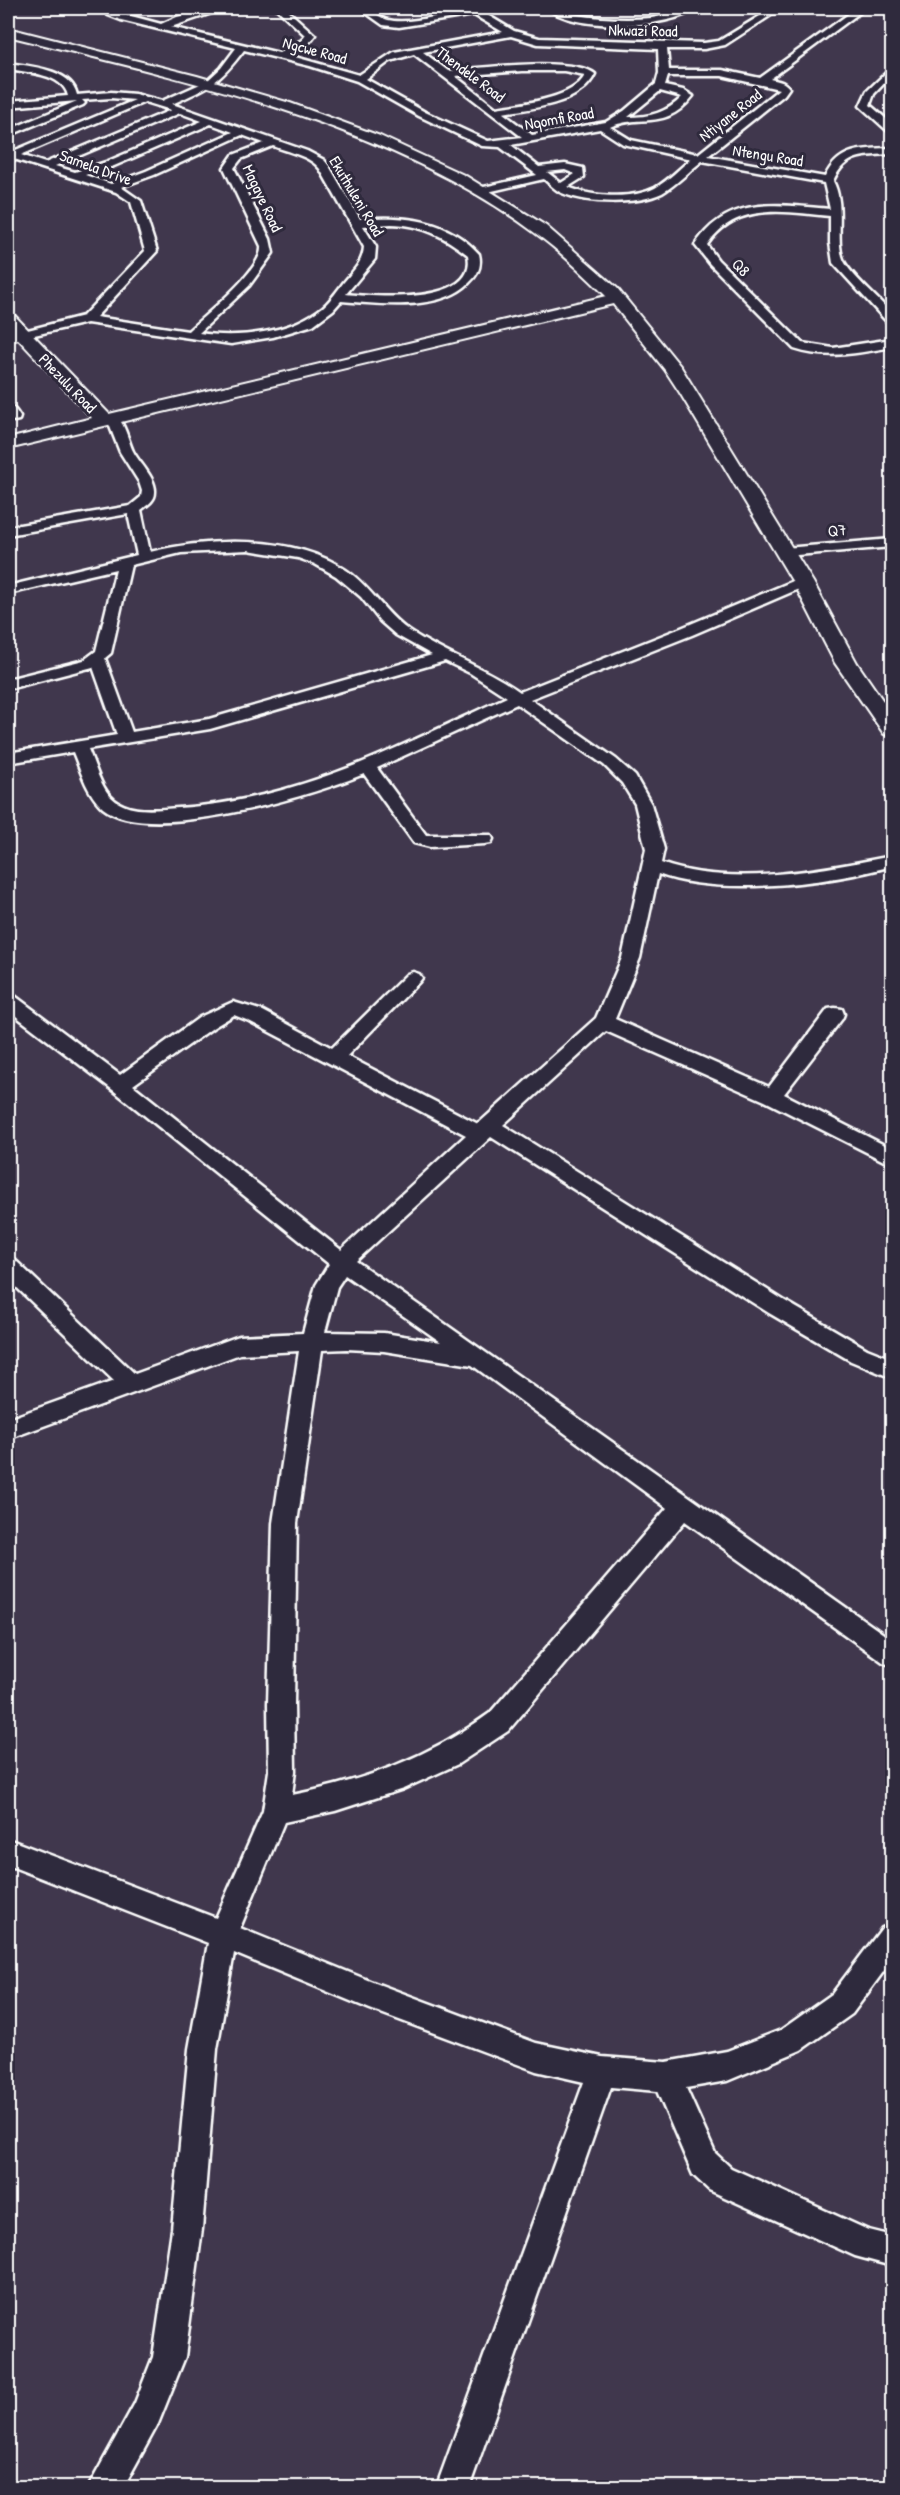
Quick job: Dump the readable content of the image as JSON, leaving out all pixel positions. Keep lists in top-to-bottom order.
{
  "streets": {
    "street": [
      "Nkwazi Road",
      "Ngcwe Road",
      "Thendele Road",
      "Ntiyane Road",
      "Nqomfi Road",
      "Ntengu Road",
      "Samela Drive",
      "Ekuthuleni Road",
      "Magaye Road",
      "Q8",
      "Phezulu Road",
      "Q7"
    ]
  },
  "crossings": [
    ["Nkwazi Road", "Thendele Road"],
    ["Ngcwe Road", "Nqomfi Road"],
    ["Thendele Road", "Nqomfi Road"],
    ["Ntiyane Road", "Nqomfi Road"],
    ["Ntiyane Road", "Ntengu Road"],
    ["Nqomfi Road", "Ntengu Road"],
    ["Samela Drive", "Ekuthuleni Road"],
    ["Ekuthuleni Road", "Magaye Road"],
    ["Ekuthuleni Road", "Phezulu Road"]
  ]
}
